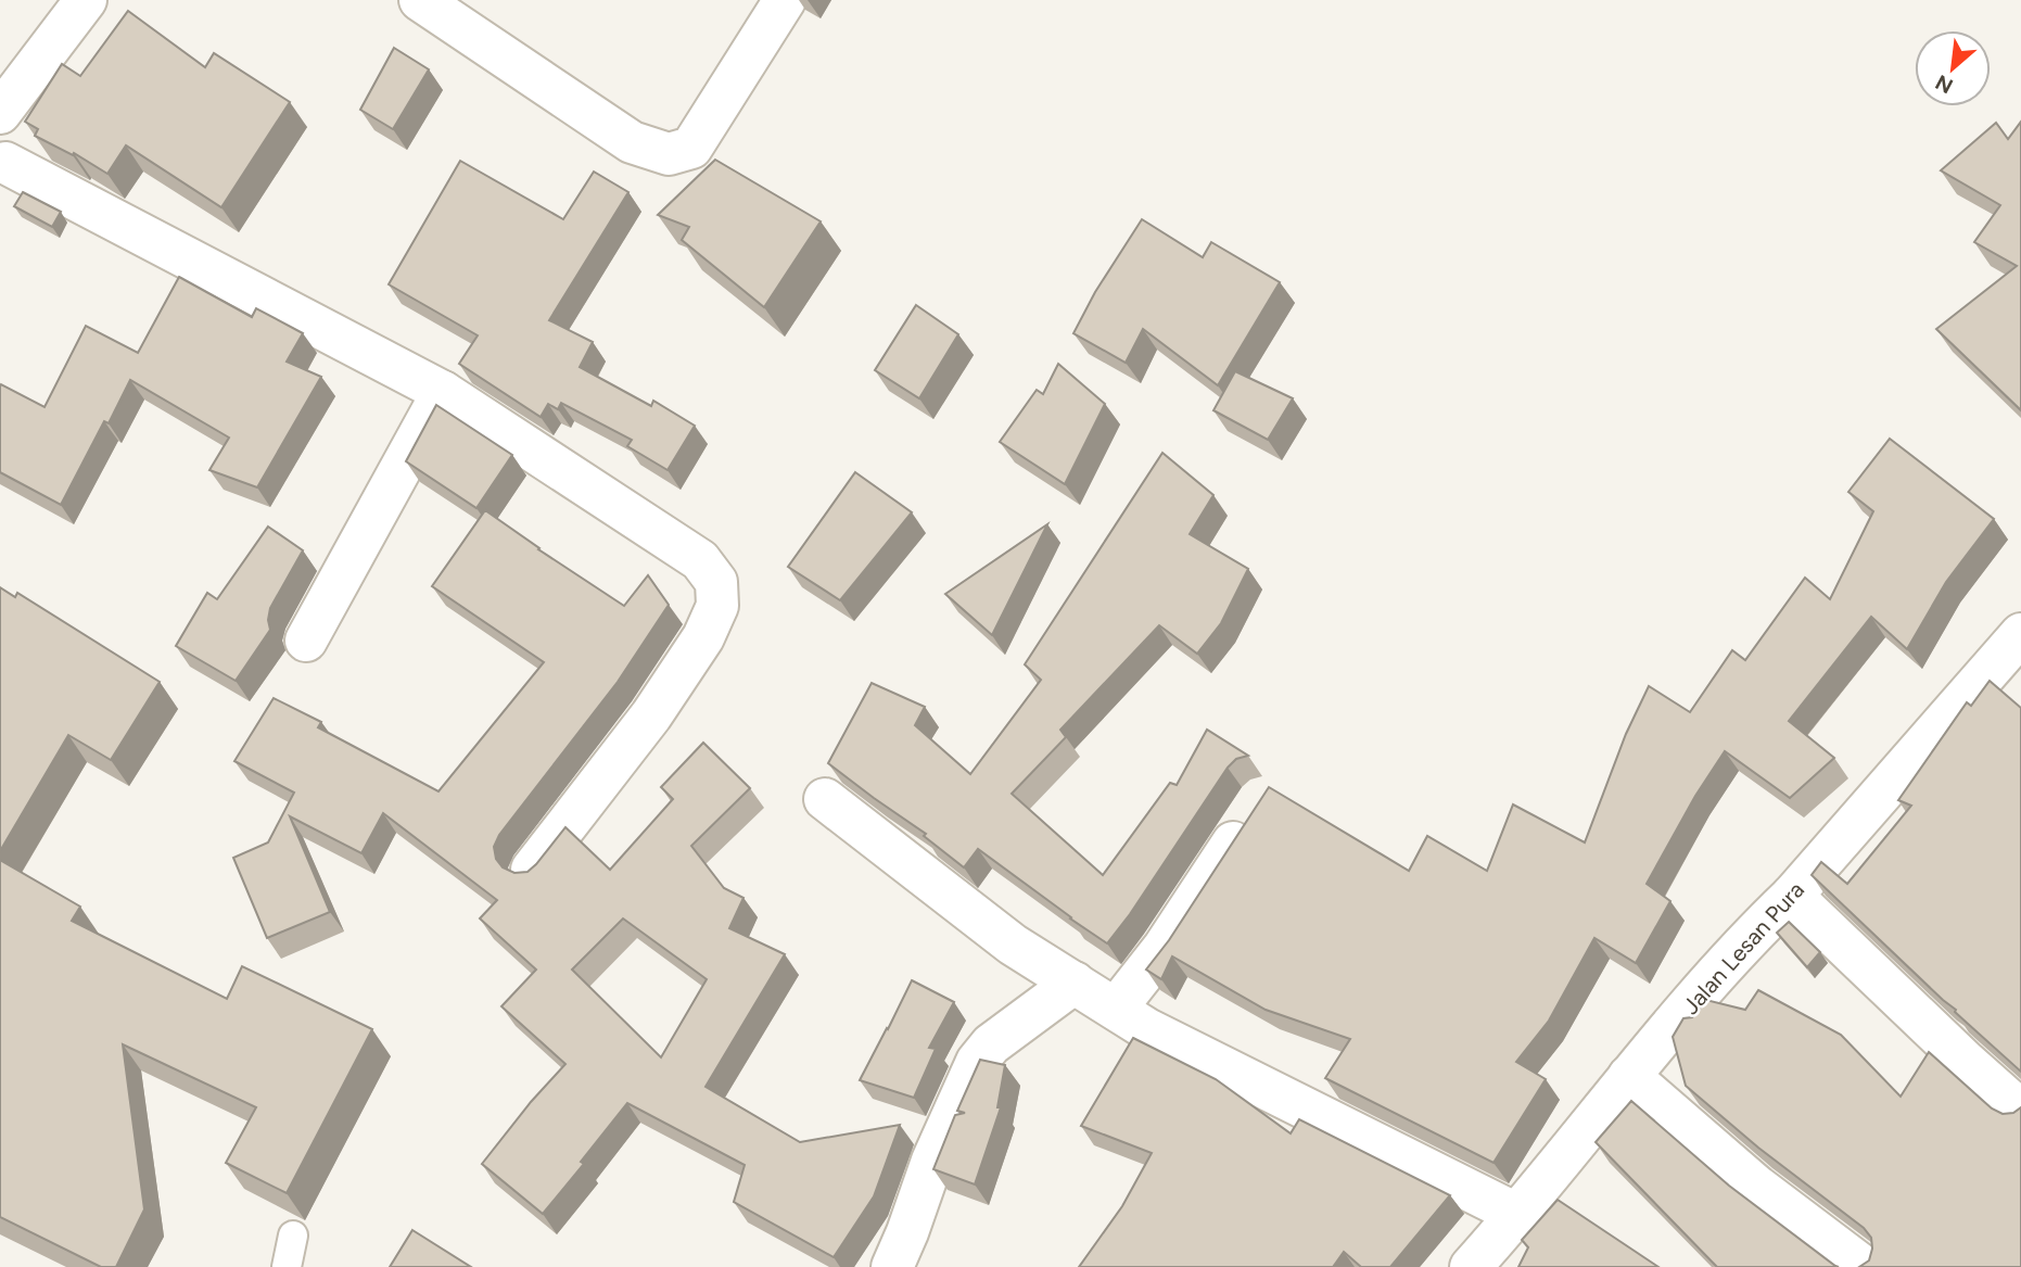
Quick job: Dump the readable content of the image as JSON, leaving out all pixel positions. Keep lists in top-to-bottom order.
{
  "streets": {
    "street": ["Jalan Lesan Pura"]
  },
  "north": "bottom left"
}
